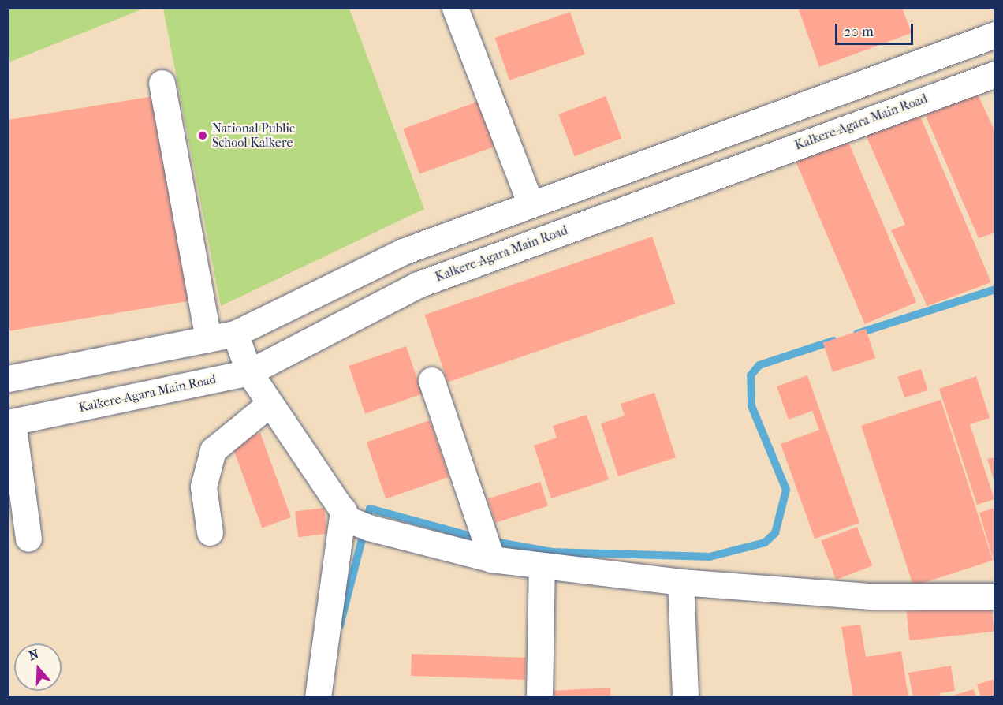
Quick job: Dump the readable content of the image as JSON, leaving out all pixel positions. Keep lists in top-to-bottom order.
{
  "streets": {
    "street": ["Kalkere-Agara Main Road"]
  },
  "places": ["National Public School Kalkere"],
  "scale_bar": "20 m",
  "north": "top"
}
